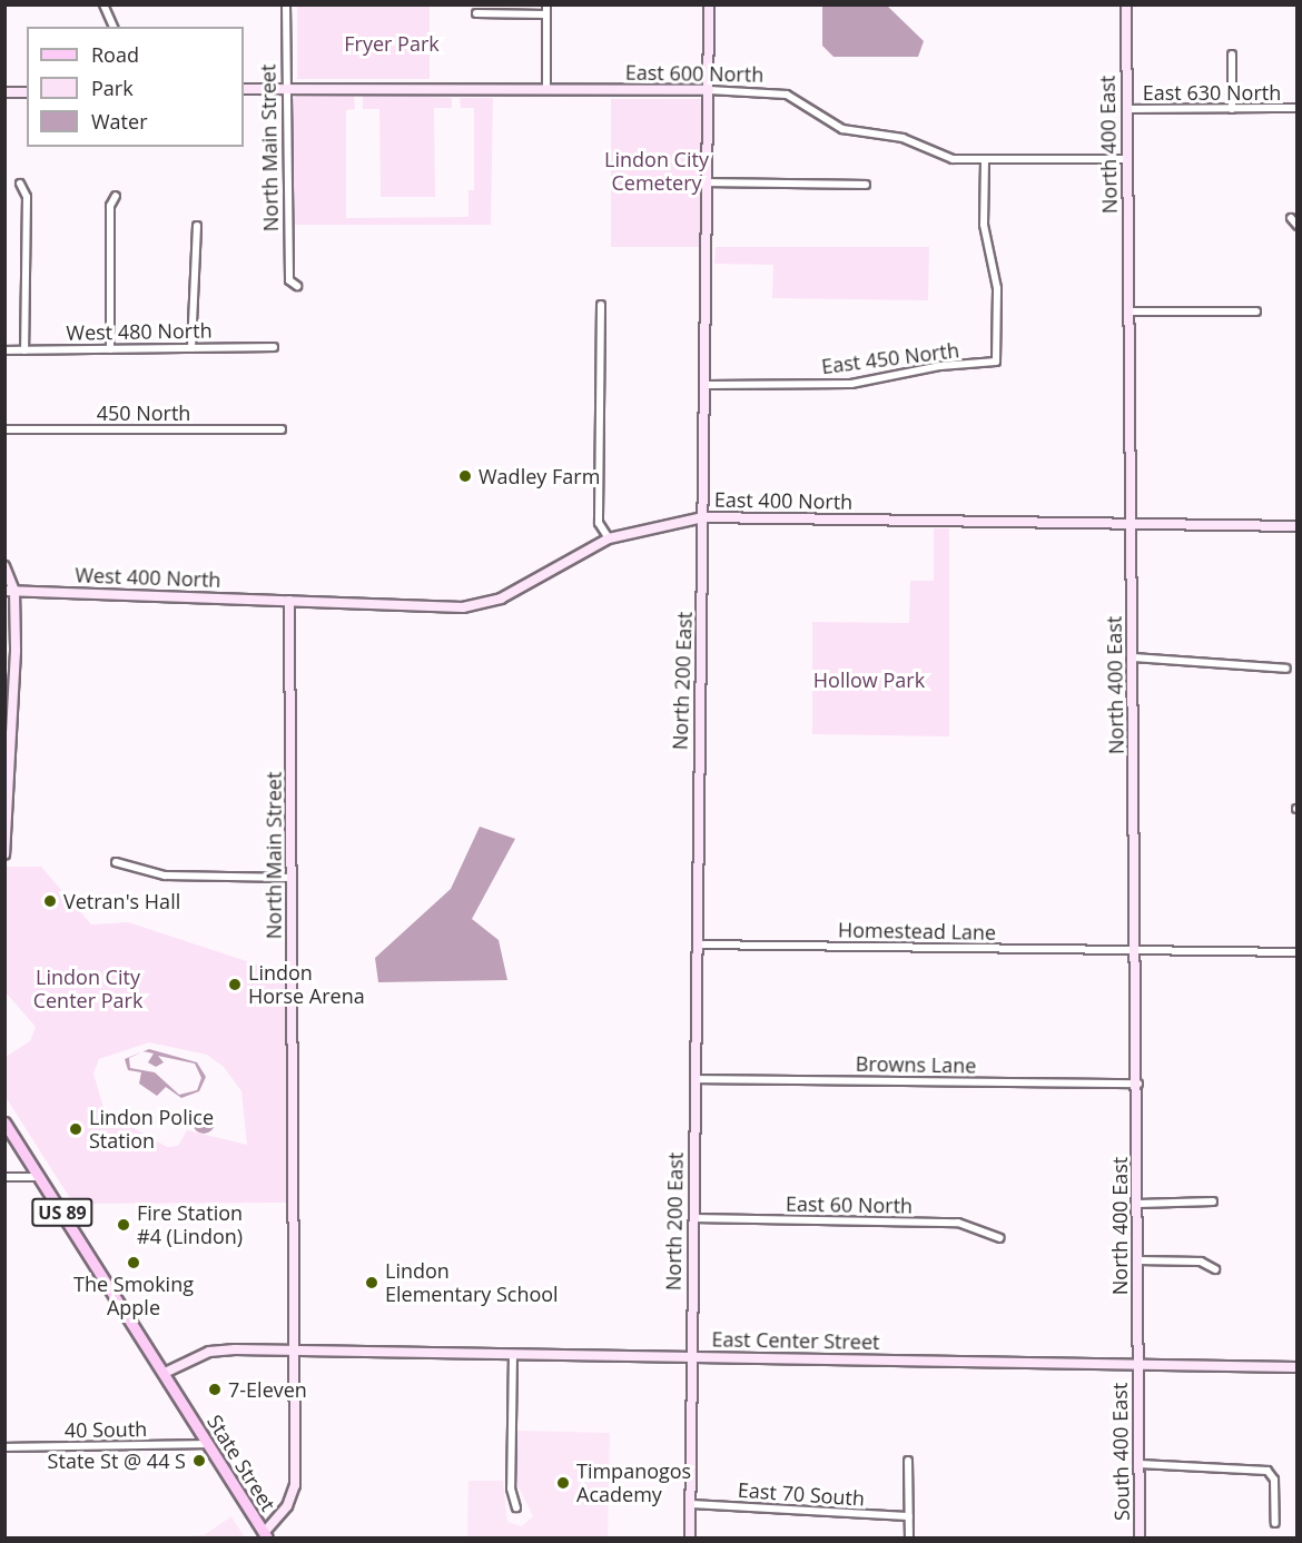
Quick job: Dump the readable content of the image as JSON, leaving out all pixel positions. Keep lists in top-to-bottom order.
{
  "streets": {
    "main road": ["US 89", "State Street"],
    "street": [
      "East 600 North",
      "East 630 North",
      "North 400 East",
      "North Main Street",
      "West 480 North",
      "East 450 North",
      "450 North",
      "East 400 North",
      "West 400 North",
      "North 200 East",
      "Homestead Lane",
      "Browns Lane",
      "East 60 North",
      "East Center Street",
      "40 South",
      "South 400 East",
      "East 70 South"
    ]
  },
  "crossings": [
    ["East 600 North", "North 400 East"],
    ["East 600 North", "North Main Street"],
    ["East 600 North", "East 450 North"],
    ["East 600 North", "North 200 East"],
    ["East 630 North", "North 400 East"],
    ["North 400 East", "East 400 North"],
    ["North 400 East", "Homestead Lane"],
    ["North 400 East", "Browns Lane"],
    ["North 400 East", "East Center Street"],
    ["North 400 East", "South 400 East"],
    ["North Main Street", "East 400 North"],
    ["North Main Street", "West 400 North"],
    ["North Main Street", "East Center Street"],
    ["North Main Street", "State Street"],
    ["East 450 North", "North 200 East"],
    ["East 400 North", "West 400 North"],
    ["East 400 North", "North 200 East"],
    ["North 200 East", "Homestead Lane"],
    ["North 200 East", "Browns Lane"],
    ["North 200 East", "East 60 North"],
    ["North 200 East", "East Center Street"],
    ["North 200 East", "East 70 South"],
    ["US 89", "East Center Street"],
    ["US 89", "State Street"],
    ["East Center Street", "South 400 East"],
    ["East Center Street", "State Street"],
    ["40 South", "State Street"]
  ],
  "parks": [
    "Fryer Park",
    "Lindon City Cemetery",
    "Hollow Park",
    "Lindon City Center Park"
  ],
  "places": [
    "Wadley Farm",
    "Vetran's Hall",
    "Lindon Horse Arena",
    "Lindon Police Station",
    "Fire Station #4 (Lindon)",
    "The Smoking Apple",
    "Lindon Elementary School",
    "7-Eleven",
    "State St @ 44 S",
    "Timpanogos Academy"
  ],
  "legend": ["Road", "Park", "Water"]
}
